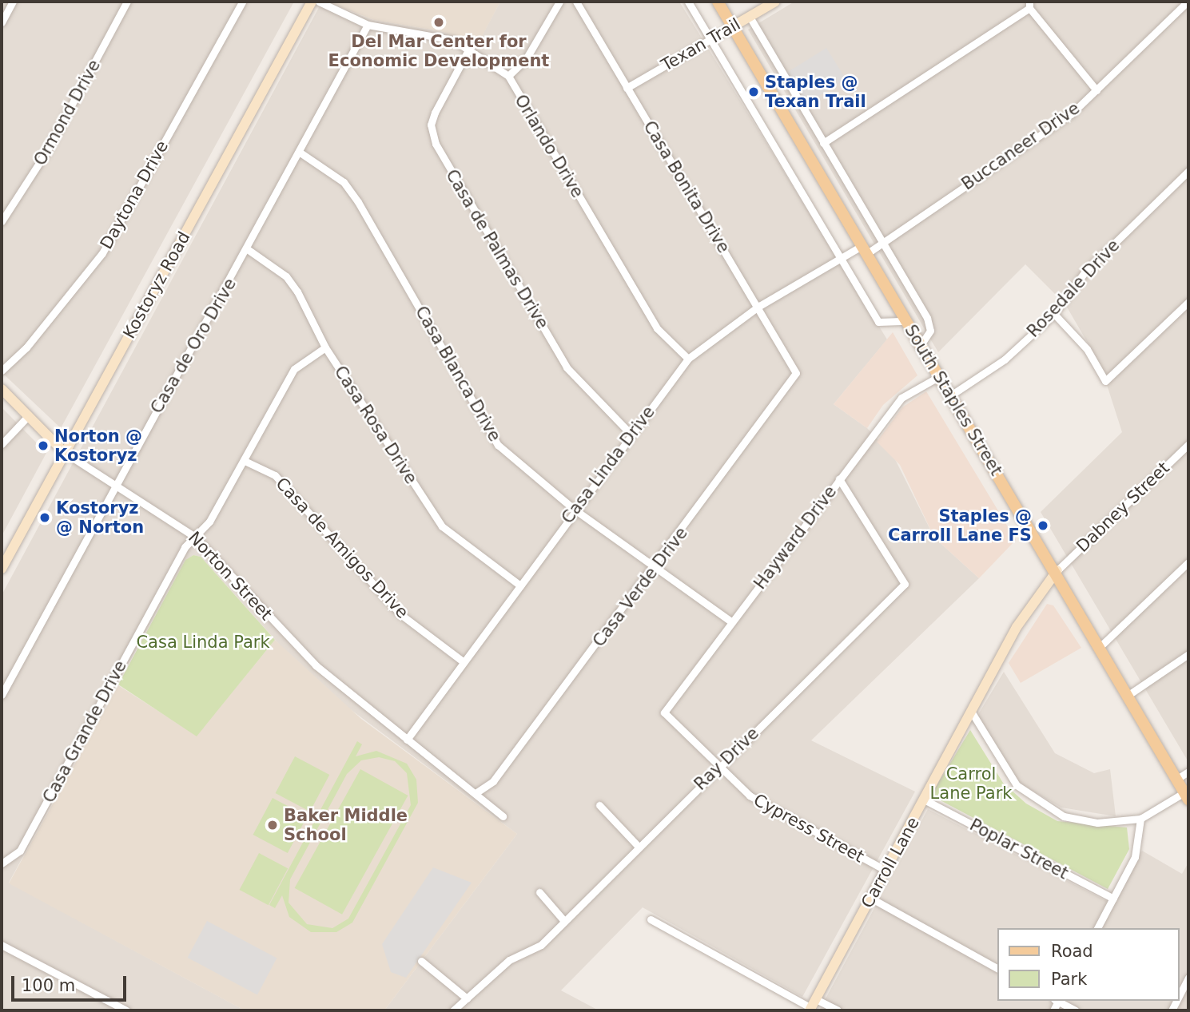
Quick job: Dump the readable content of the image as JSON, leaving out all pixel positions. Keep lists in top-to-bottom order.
{
  "streets": {
    "main road": [
      "Texan Trail",
      "Kostoryz Road",
      "South Staples Street",
      "Norton Street",
      "Carroll Lane"
    ],
    "street": [
      "Ormond Drive",
      "Orlando Drive",
      "Buccaneer Drive",
      "Casa Bonita Drive",
      "Daytona Drive",
      "Casa de Palmas Drive",
      "Rosedale Drive",
      "Casa de Oro Drive",
      "Casa Blanca Drive",
      "Casa Rosa Drive",
      "Casa Linda Drive",
      "Dabney Street",
      "Hayward Drive",
      "Casa de Amigos Drive",
      "Casa Verde Drive",
      "Casa Grande Drive",
      "Ray Drive",
      "Cypress Street",
      "Poplar Street"
    ]
  },
  "crossings": [
    ["Texan Trail", "Casa Bonita Drive"],
    ["Texan Trail", "South Staples Street"],
    ["Orlando Drive", "Casa de Palmas Drive"],
    ["Orlando Drive", "Casa de Oro Drive"],
    ["Orlando Drive", "Casa Linda Drive"],
    ["Buccaneer Drive", "South Staples Street"],
    ["Buccaneer Drive", "Casa Linda Drive"],
    ["Casa Bonita Drive", "Casa Linda Drive"],
    ["Casa Bonita Drive", "Casa Verde Drive"],
    ["Casa de Palmas Drive", "Casa Linda Drive"],
    ["Kostoryz Road", "Norton Street"],
    ["Rosedale Drive", "South Staples Street"],
    ["Casa de Oro Drive", "Casa Blanca Drive"],
    ["Casa de Oro Drive", "Casa Rosa Drive"],
    ["Casa de Oro Drive", "Norton Street"],
    ["Casa Blanca Drive", "Casa Linda Drive"],
    ["Casa Blanca Drive", "Hayward Drive"],
    ["Casa Blanca Drive", "Casa Verde Drive"],
    ["South Staples Street", "Casa Linda Drive"],
    ["South Staples Street", "Dabney Street"],
    ["South Staples Street", "Hayward Drive"],
    ["South Staples Street", "Carroll Lane"],
    ["Casa Rosa Drive", "Casa Linda Drive"],
    ["Casa Rosa Drive", "Casa Grande Drive"],
    ["Casa Linda Drive", "Casa de Amigos Drive"],
    ["Casa Linda Drive", "Norton Street"],
    ["Dabney Street", "Carroll Lane"],
    ["Hayward Drive", "Ray Drive"],
    ["Hayward Drive", "Cypress Street"],
    ["Casa de Amigos Drive", "Casa Grande Drive"],
    ["Norton Street", "Casa Verde Drive"],
    ["Norton Street", "Casa Grande Drive"],
    ["Ray Drive", "Cypress Street"],
    ["Cypress Street", "Carroll Lane"],
    ["Poplar Street", "Carroll Lane"]
  ],
  "parks": ["Casa Linda Park", "Carrol Lane Park"],
  "places": [
    "Del Mar Center for Economic Development",
    "Staples @ Texan Trail",
    "Norton @ Kostoryz",
    "Kostoryz @ Norton",
    "Staples @ Carroll Lane FS",
    "Baker Middle School"
  ],
  "legend": ["Road", "Park"],
  "scale_bar": "100 m"
}
